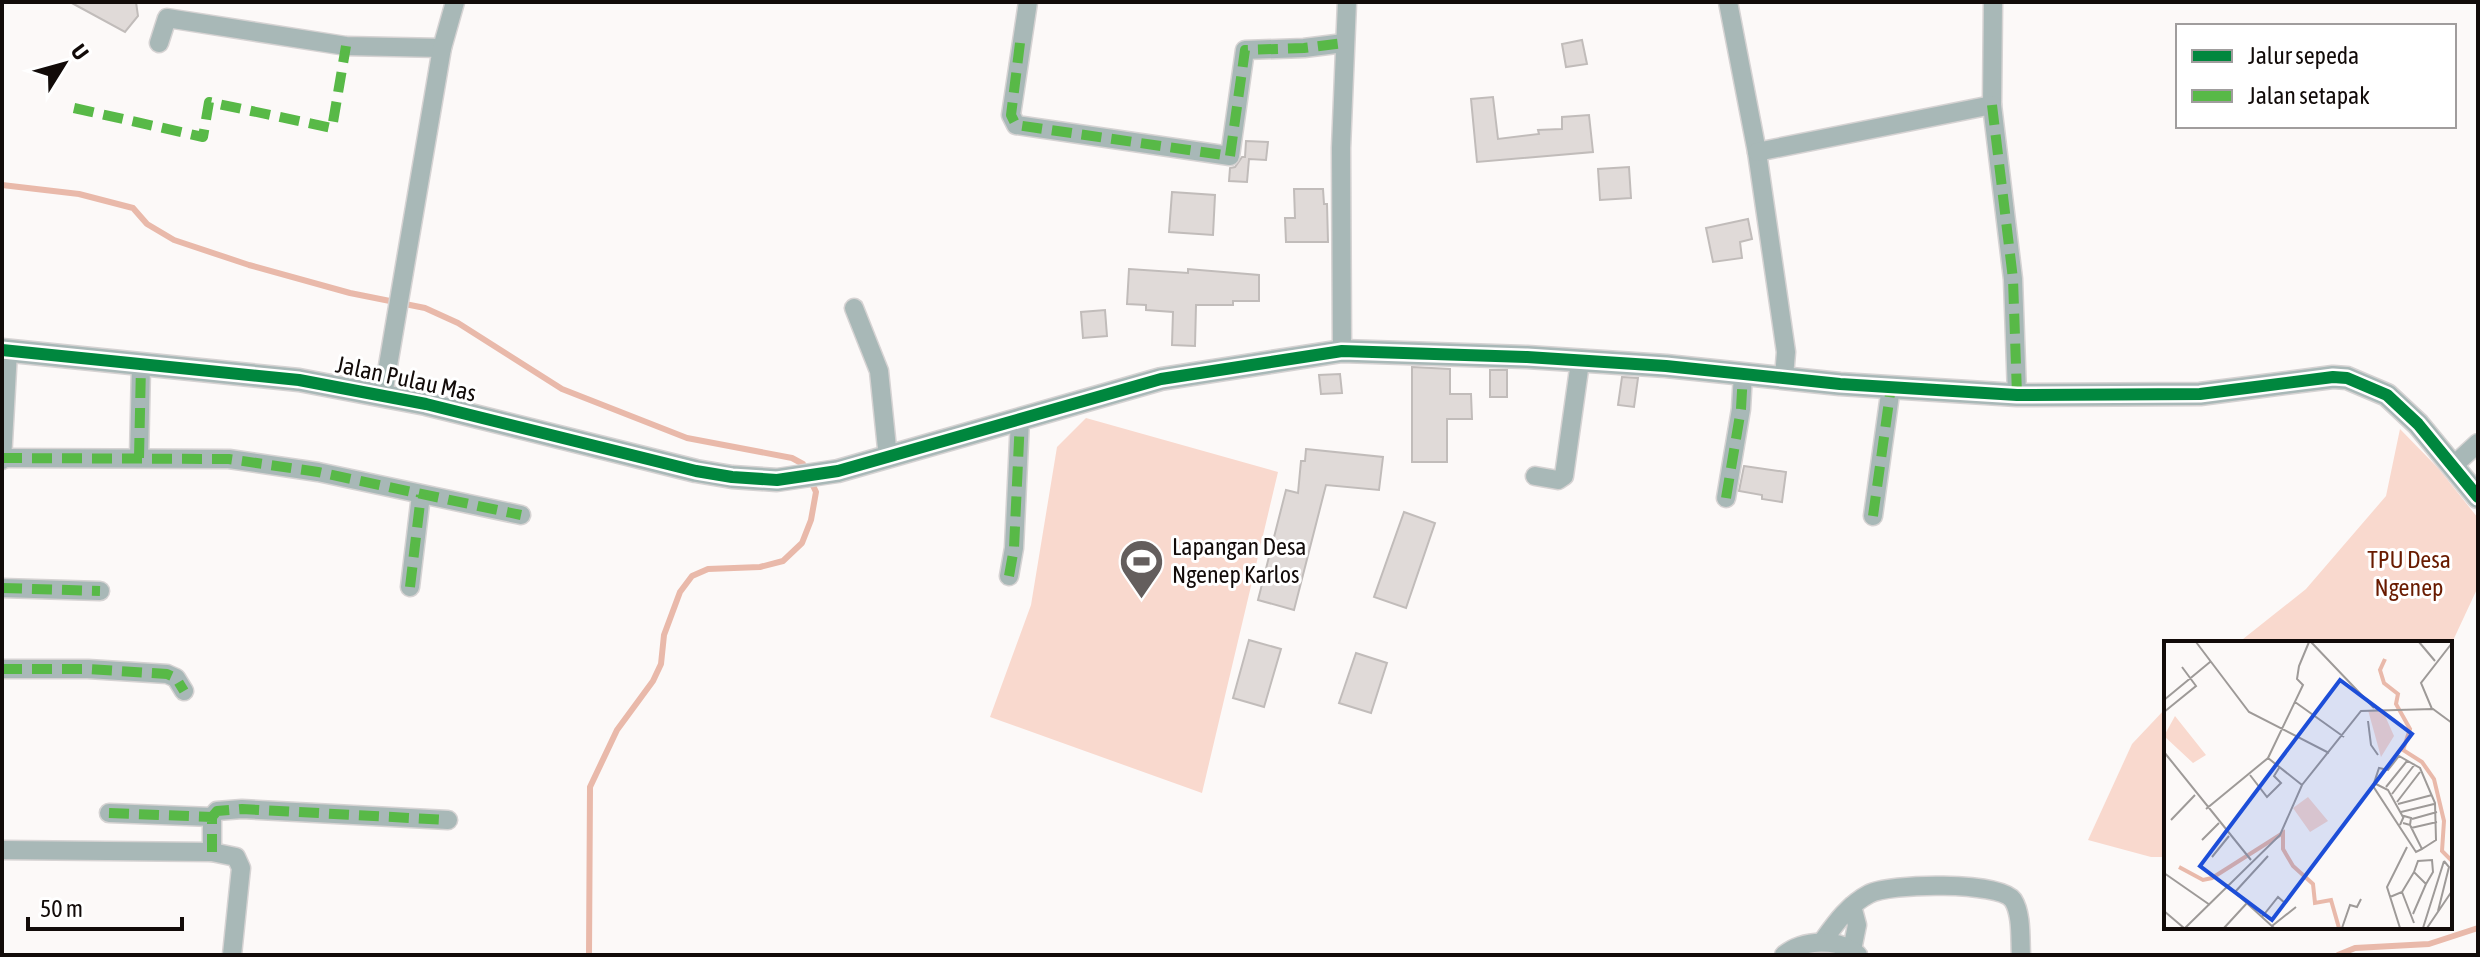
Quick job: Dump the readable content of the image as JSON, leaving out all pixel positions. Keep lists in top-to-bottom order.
{
  "streets": {
    "street": ["Jalan Pulau Mas"]
  },
  "parks": ["TPU Desa Ngenep"],
  "places": {
    "sports": ["Lapangan Desa Ngenep Karlos"]
  },
  "legend": ["Jalur sepeda", "Jalan setapak"],
  "scale_bar": "50 m",
  "north": "top right"
}
